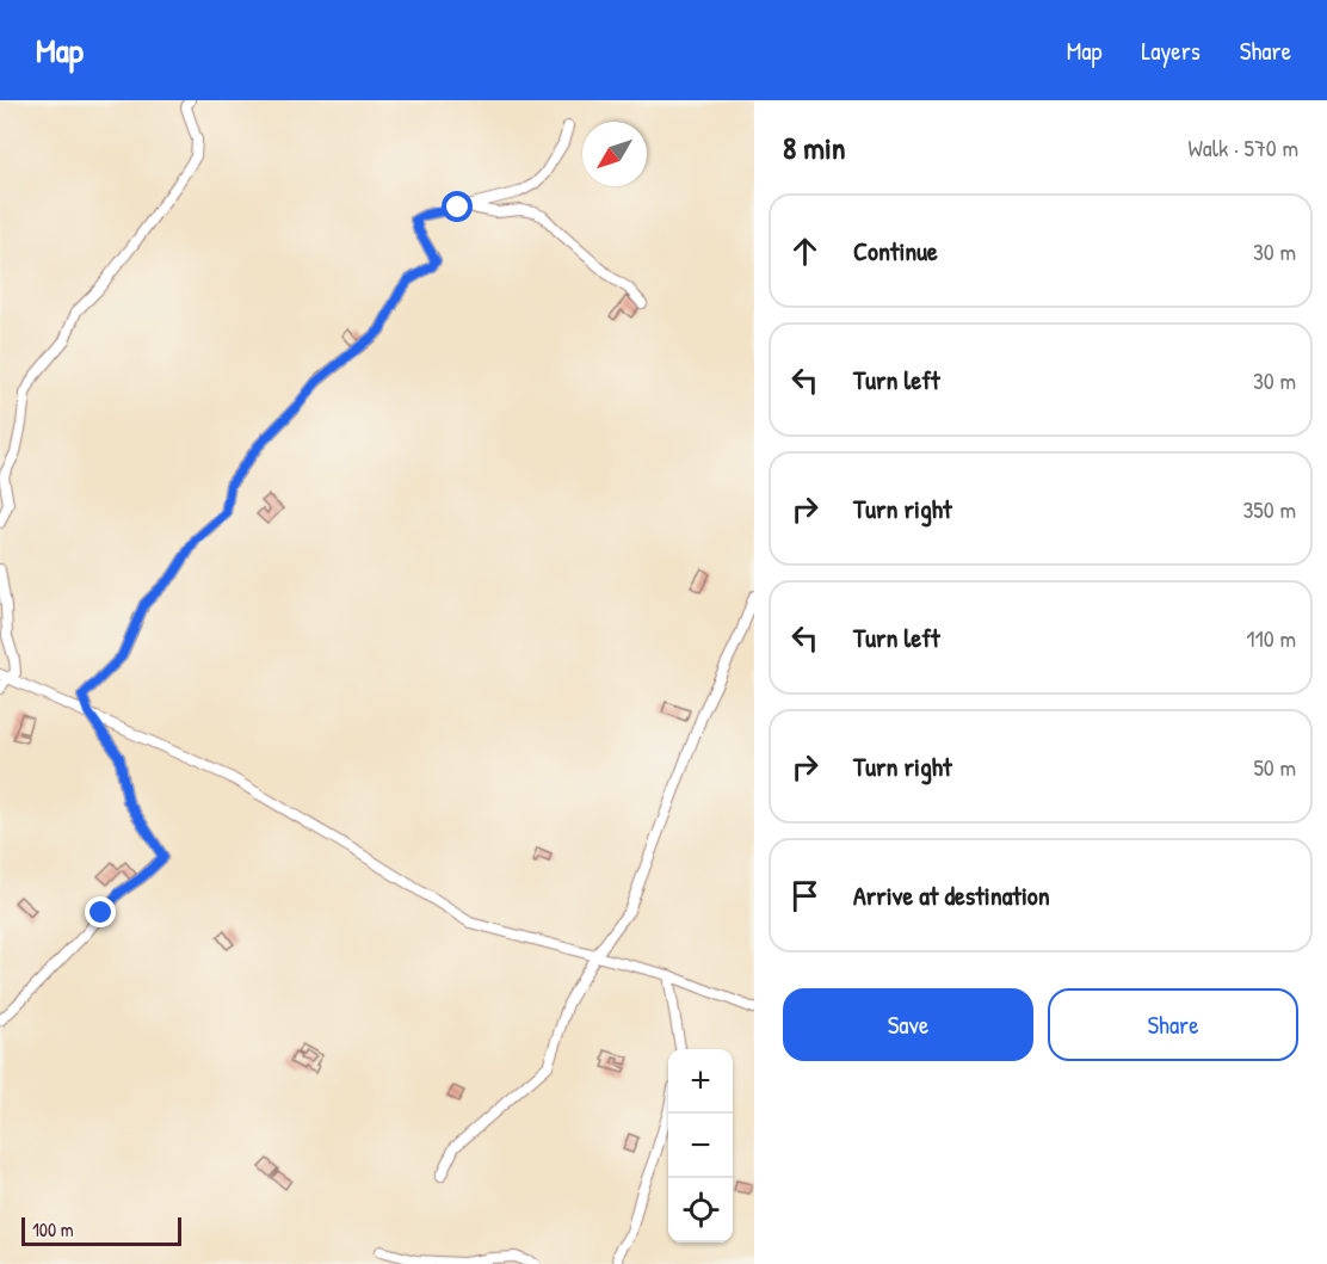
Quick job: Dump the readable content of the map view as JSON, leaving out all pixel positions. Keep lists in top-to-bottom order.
{
  "scale_bar": "100 m",
  "north": "bottom left",
  "page": {
    "header": "Map",
    "nav": ["Map", "Layers", "Share"],
    "heading": ["8 min", "Walk · 570 m"],
    "list": [
      ["Continue", "30 m"],
      ["Turn left", "30 m"],
      ["Turn right", "350 m"],
      ["Turn left", "110 m"],
      ["Turn right", "50 m"],
      "Arrive at destination"
    ],
    "buttons": ["Save", "Share"],
    "map_buttons": ["+", "−"],
    "scale": "100 m"
  }
}
